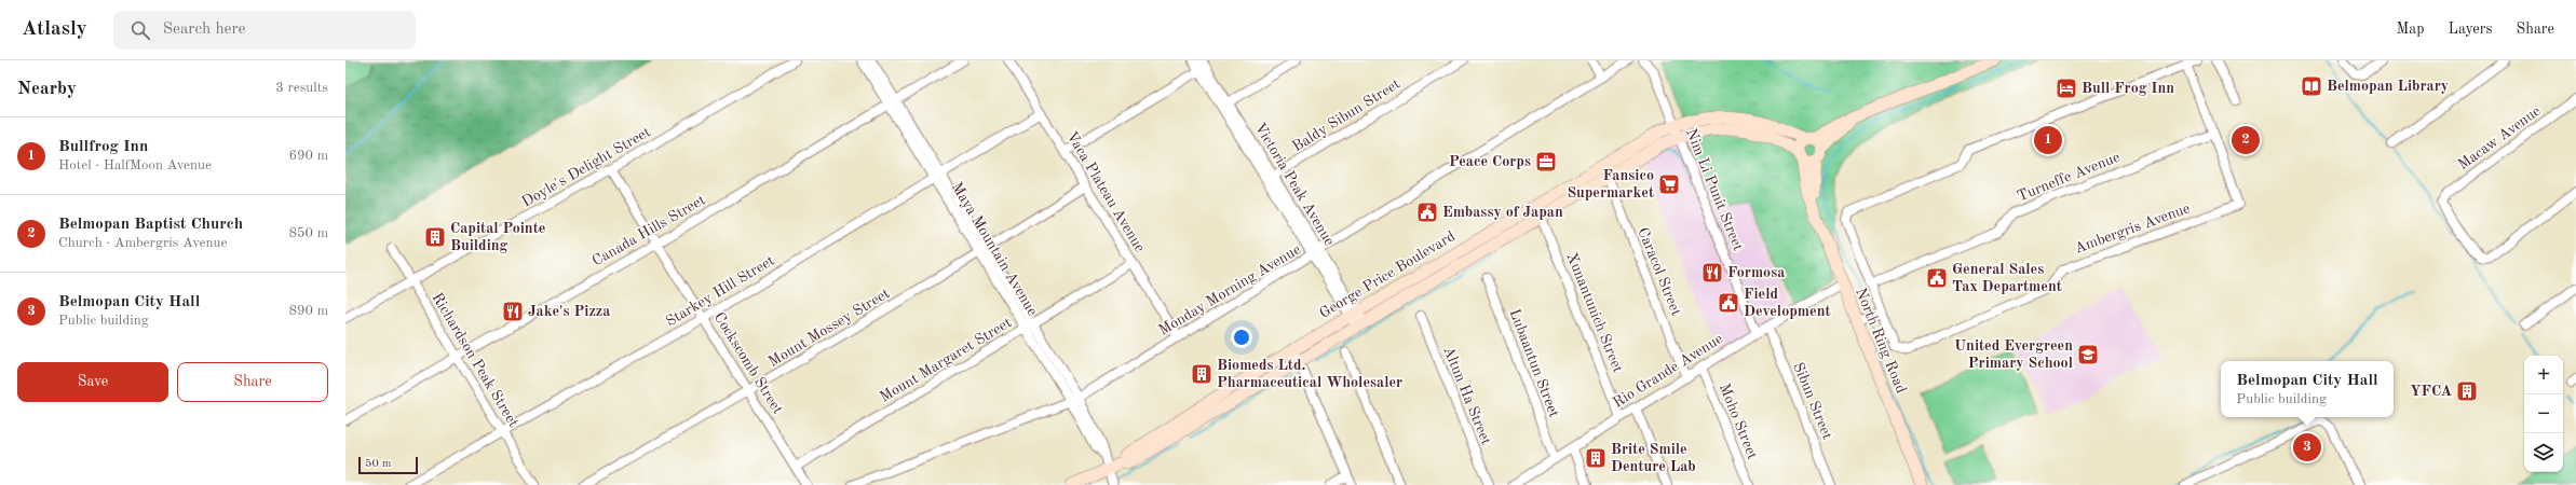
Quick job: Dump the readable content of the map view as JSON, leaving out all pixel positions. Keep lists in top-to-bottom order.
{
  "streets": {
    "main road": ["George Price Boulevard", "North Ring Road"],
    "street": [
      "Baldy Sibun Street",
      "Macaw Avenue",
      "Doyle's Delight Street",
      "Turneffe Avenue",
      "Victoria Peak Avenue",
      "Nim Li Punit Street",
      "Vaca Plateau Avenue",
      "Ambergris Avenue",
      "Canada Hills Street",
      "Maya Mountain Avenue",
      "Caracol Street",
      "Monday Morning Avenue",
      "Starkey Hill Street",
      "Xunantunich Street",
      "Mount Mossey Street",
      "Richardson Peak Street",
      "Mount Margaret Street",
      "Cockscomb Street",
      "Lubaantun Street",
      "Rio Grande Avenue",
      "Altun Ha Street",
      "Sibun Street",
      "Moho Street"
    ]
  },
  "crossings": [
    ["Baldy Sibun Street", "Victoria Peak Avenue"],
    ["Doyle's Delight Street", "Richardson Peak Street"],
    ["Doyle's Delight Street", "Cockscomb Street"],
    ["Turneffe Avenue", "Ambergris Avenue"],
    ["Victoria Peak Avenue", "George Price Boulevard"],
    ["Victoria Peak Avenue", "Monday Morning Avenue"],
    ["Nim Li Punit Street", "George Price Boulevard"],
    ["Nim Li Punit Street", "Rio Grande Avenue"],
    ["Vaca Plateau Avenue", "Monday Morning Avenue"],
    ["Vaca Plateau Avenue", "Starkey Hill Street"],
    ["Vaca Plateau Avenue", "Mount Mossey Street"],
    ["Vaca Plateau Avenue", "Mount Margaret Street"],
    ["Canada Hills Street", "Maya Mountain Avenue"],
    ["Canada Hills Street", "Richardson Peak Street"],
    ["Canada Hills Street", "Cockscomb Street"],
    ["Maya Mountain Avenue", "George Price Boulevard"],
    ["Maya Mountain Avenue", "Monday Morning Avenue"],
    ["Maya Mountain Avenue", "Starkey Hill Street"],
    ["Maya Mountain Avenue", "Mount Mossey Street"],
    ["Maya Mountain Avenue", "Mount Margaret Street"],
    ["Caracol Street", "George Price Boulevard"],
    ["Caracol Street", "Rio Grande Avenue"],
    ["George Price Boulevard", "North Ring Road"],
    ["Starkey Hill Street", "Richardson Peak Street"],
    ["Starkey Hill Street", "Cockscomb Street"],
    ["Xunantunich Street", "Rio Grande Avenue"],
    ["Mount Mossey Street", "Cockscomb Street"],
    ["North Ring Road", "Rio Grande Avenue"],
    ["Mount Margaret Street", "Cockscomb Street"],
    ["Lubaantun Street", "Rio Grande Avenue"],
    ["Rio Grande Avenue", "Sibun Street"],
    ["Rio Grande Avenue", "Moho Street"]
  ],
  "places": {
    "library": ["Belmopan Library"],
    "hotel": ["Bull Frog Inn"],
    "office": ["Peace Corps"],
    "supermarket": ["Fansico Supermarket"],
    "public building": ["Embassy of Japan", "General Sales Tax Department", "Field Development"],
    "building": [
      "Capital Pointe Building",
      "Biomeds Ltd. Pharmaceutical Wholesaler",
      "YFCA",
      "Brite Smile Denture Lab"
    ],
    "restaurant": ["Formosa", "Jake's Pizza"],
    "school or university": ["United Evergreen Primary School"]
  },
  "scale_bar": "50 m",
  "page": {
    "header": "Atlasly",
    "search": "Search here",
    "nav": ["Map", "Layers", "Share"],
    "heading": ["Nearby", "3 results"],
    "list": [
      {
        "mark": "1",
        "name": "Bullfrog Inn",
        "note": "Hotel · HalfMoon Avenue",
        "value": "690 m"
      },
      {
        "mark": "2",
        "name": "Belmopan Baptist Church",
        "note": "Church · Ambergris Avenue",
        "value": "850 m"
      },
      {
        "mark": "3",
        "name": "Belmopan City Hall",
        "note": "Public building",
        "value": "890 m"
      }
    ],
    "pins": ["1", "2", "3"],
    "buttons": ["Save", "Share"],
    "map_buttons": ["+", "−"],
    "popup": ["Belmopan City Hall", "Public building"],
    "scale": "50 m"
  }
}
